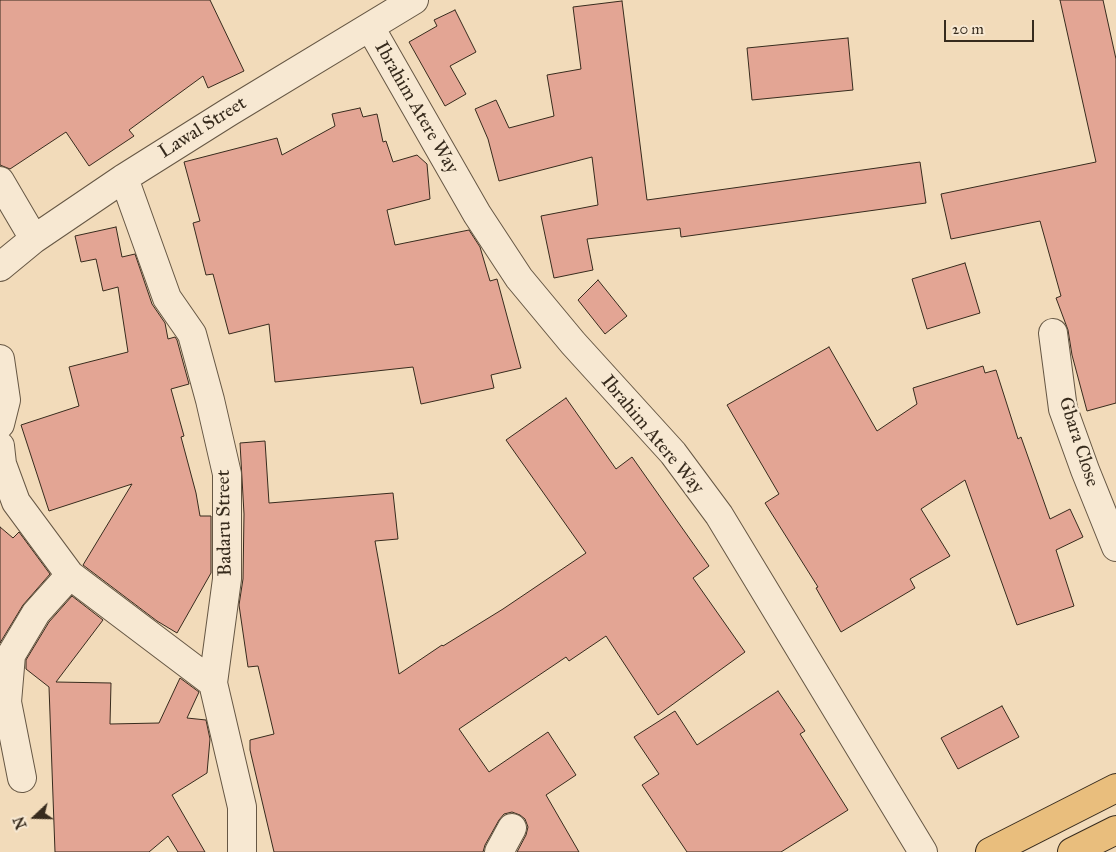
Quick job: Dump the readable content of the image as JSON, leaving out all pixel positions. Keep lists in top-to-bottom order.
{
  "streets": {
    "street": [
      "Ibrahim Atere Way",
      "Lawal Street",
      "Gbara Close",
      "Badaru Street"
    ]
  },
  "crossings": [
    ["Ibrahim Atere Way", "Lawal Street"],
    ["Lawal Street", "Badaru Street"]
  ],
  "scale_bar": "20 m",
  "north": "left"
}
